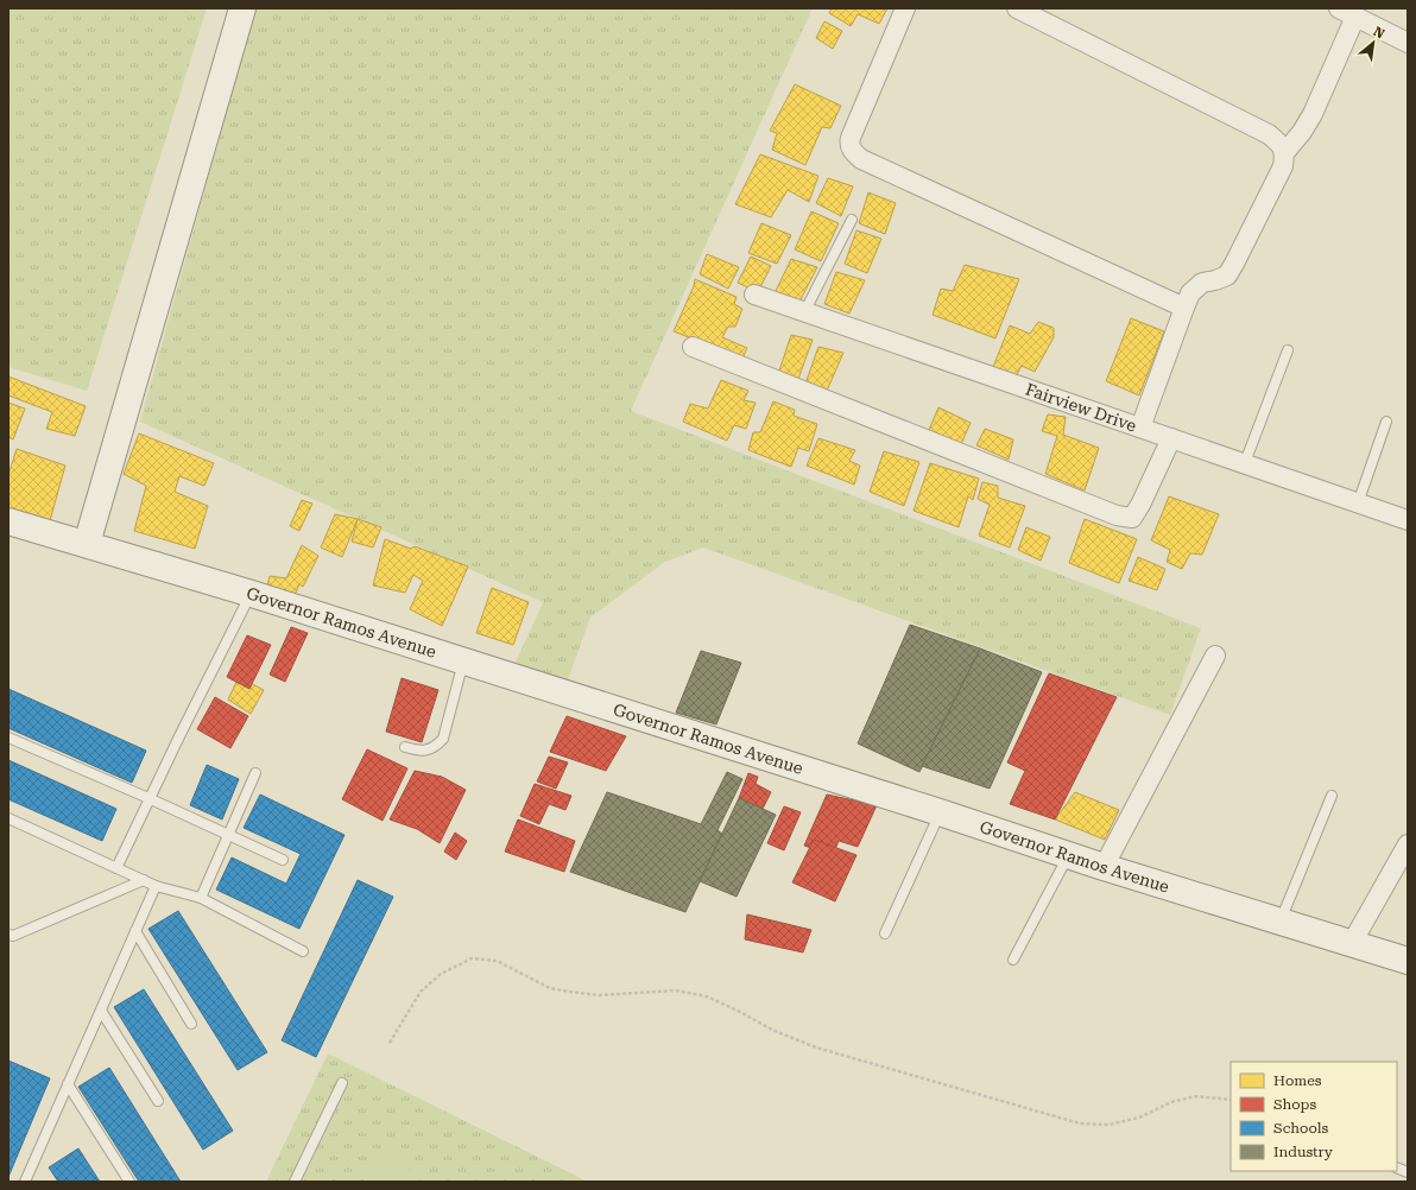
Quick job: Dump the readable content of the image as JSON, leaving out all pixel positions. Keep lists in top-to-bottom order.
{
  "streets": {
    "main road": ["Governor Ramos Avenue"],
    "street": ["Fairview Drive"]
  },
  "legend": [
    "Homes",
    "Shops",
    "Schools",
    "Industry"
  ],
  "north": "top right"
}
